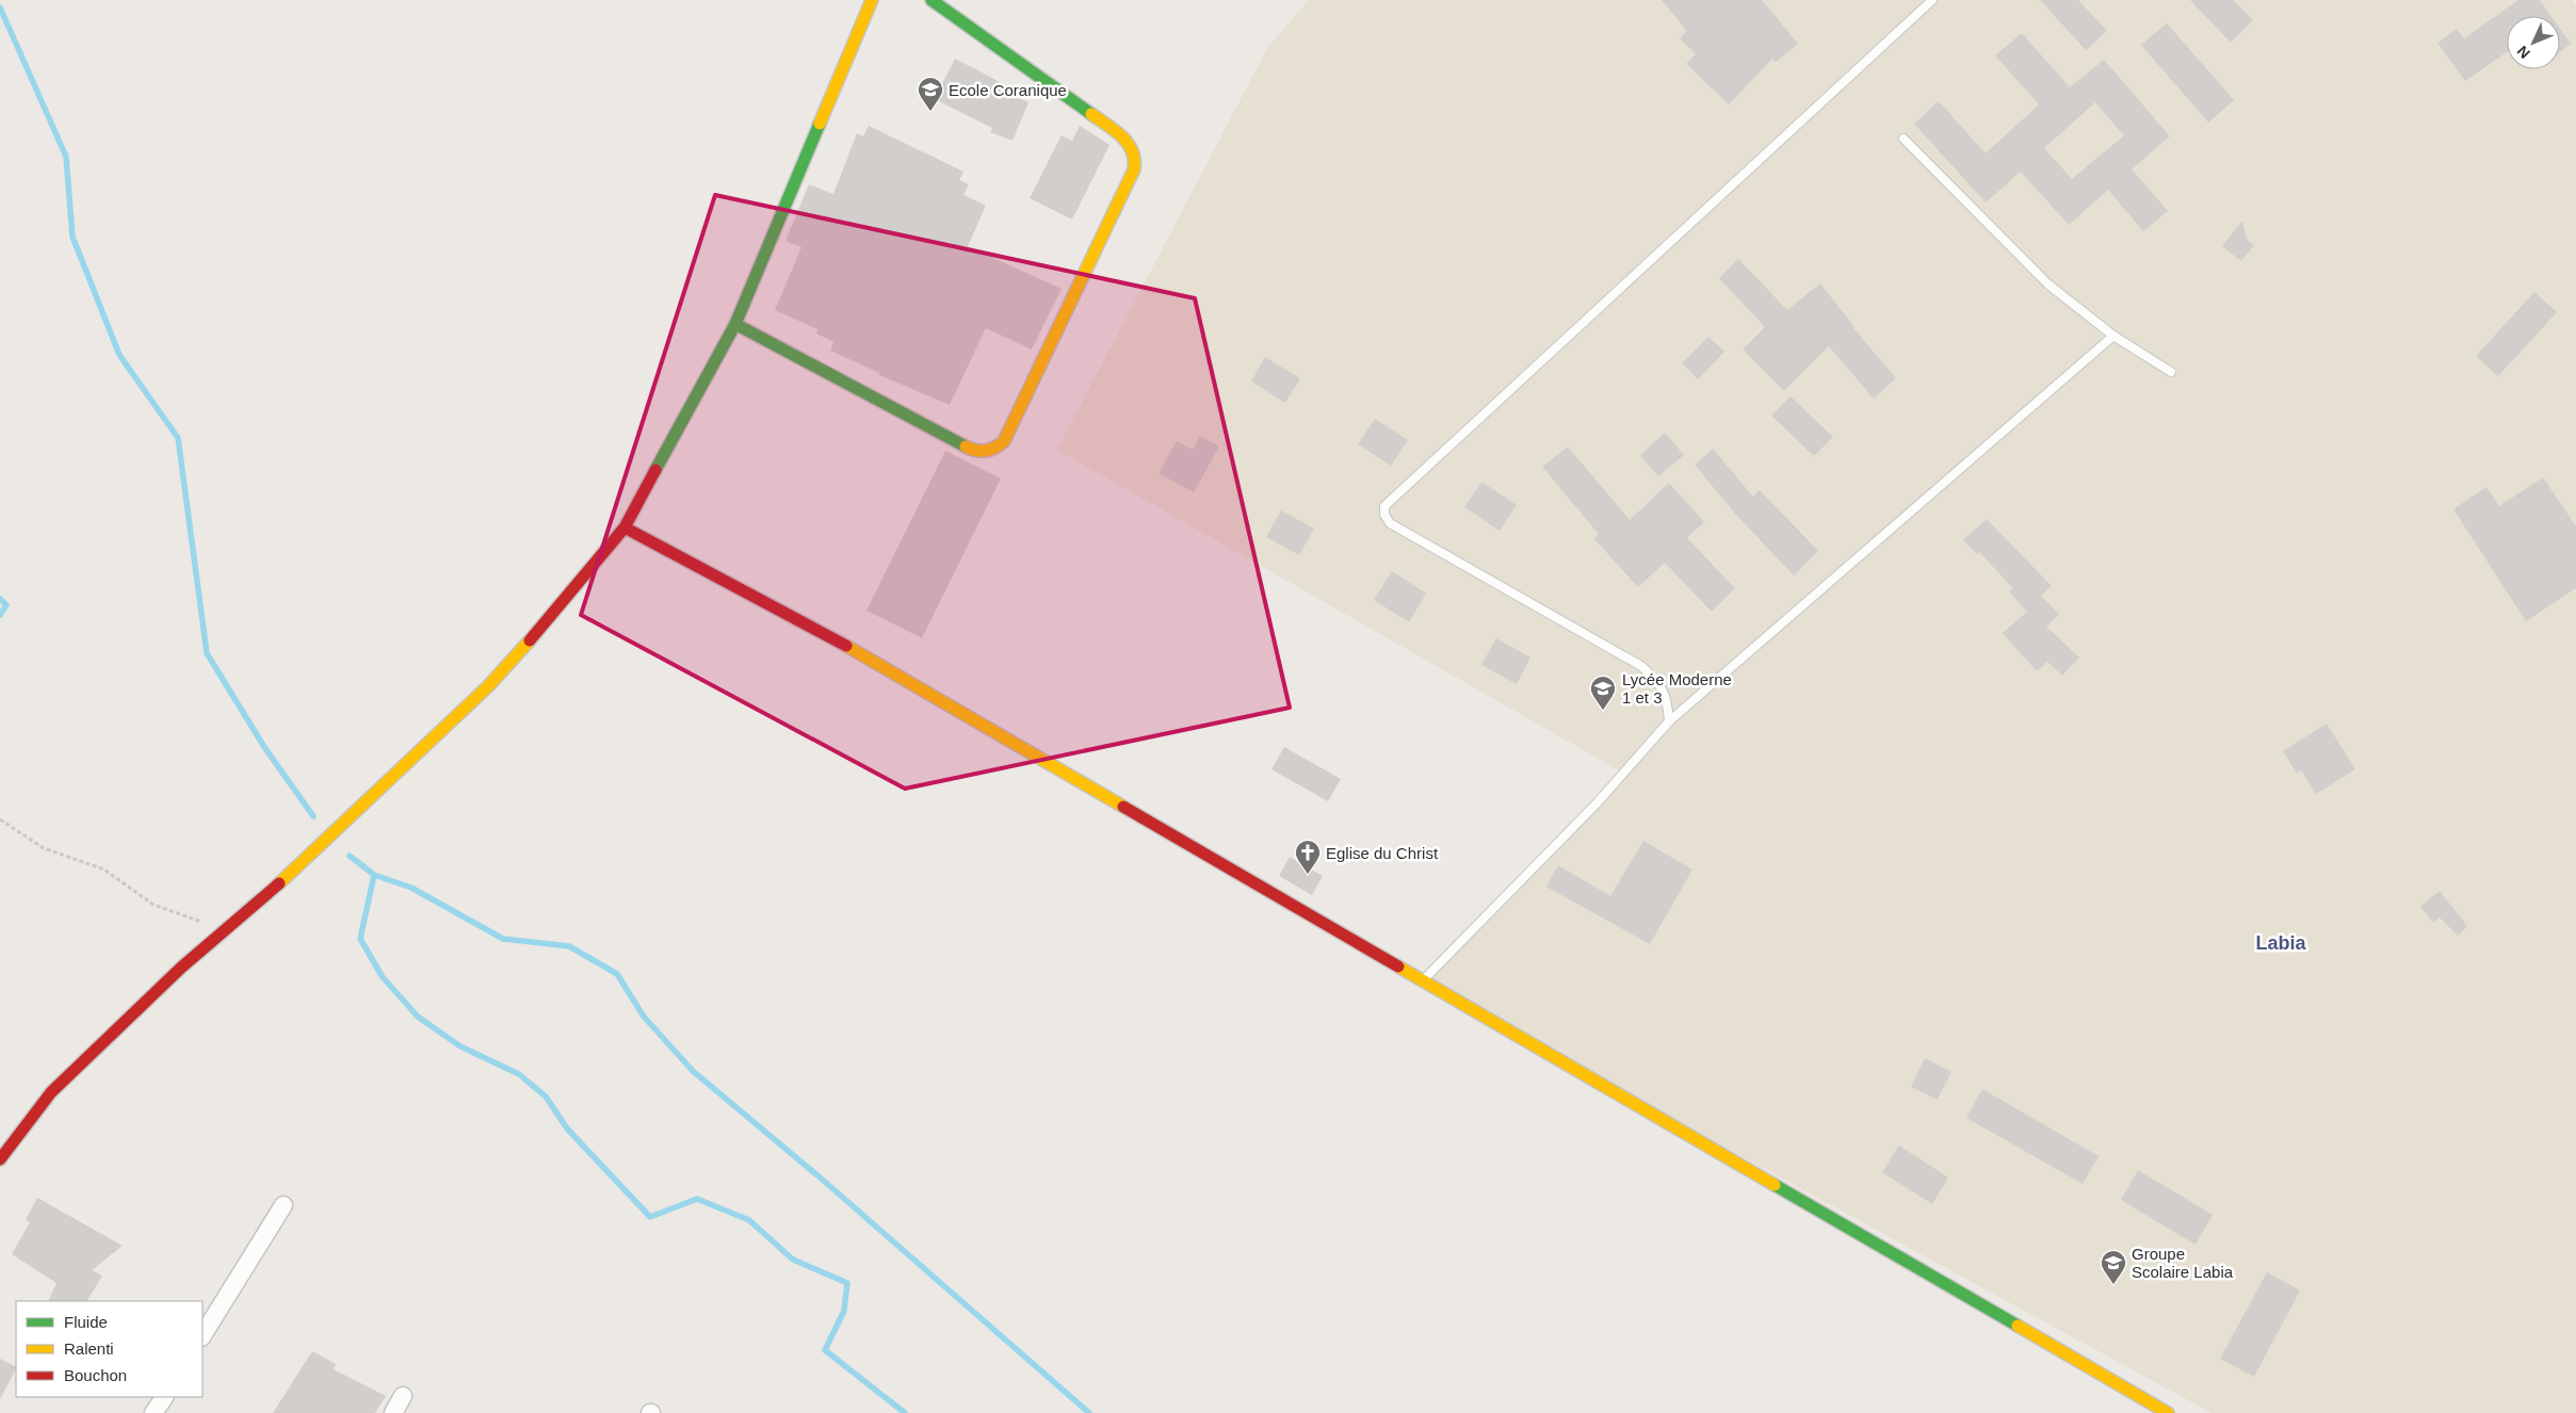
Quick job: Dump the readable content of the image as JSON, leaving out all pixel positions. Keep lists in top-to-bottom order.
{
  "districts": ["Labia"],
  "places": {
    "school or university": ["Ecole Coranique", "Lycée Moderne 1 et 3", "Groupe Scolaire Labia"],
    "church": ["Eglise du Christ"]
  },
  "legend": ["Fluide", "Ralenti", "Bouchon"],
  "north": "bottom left"
}
